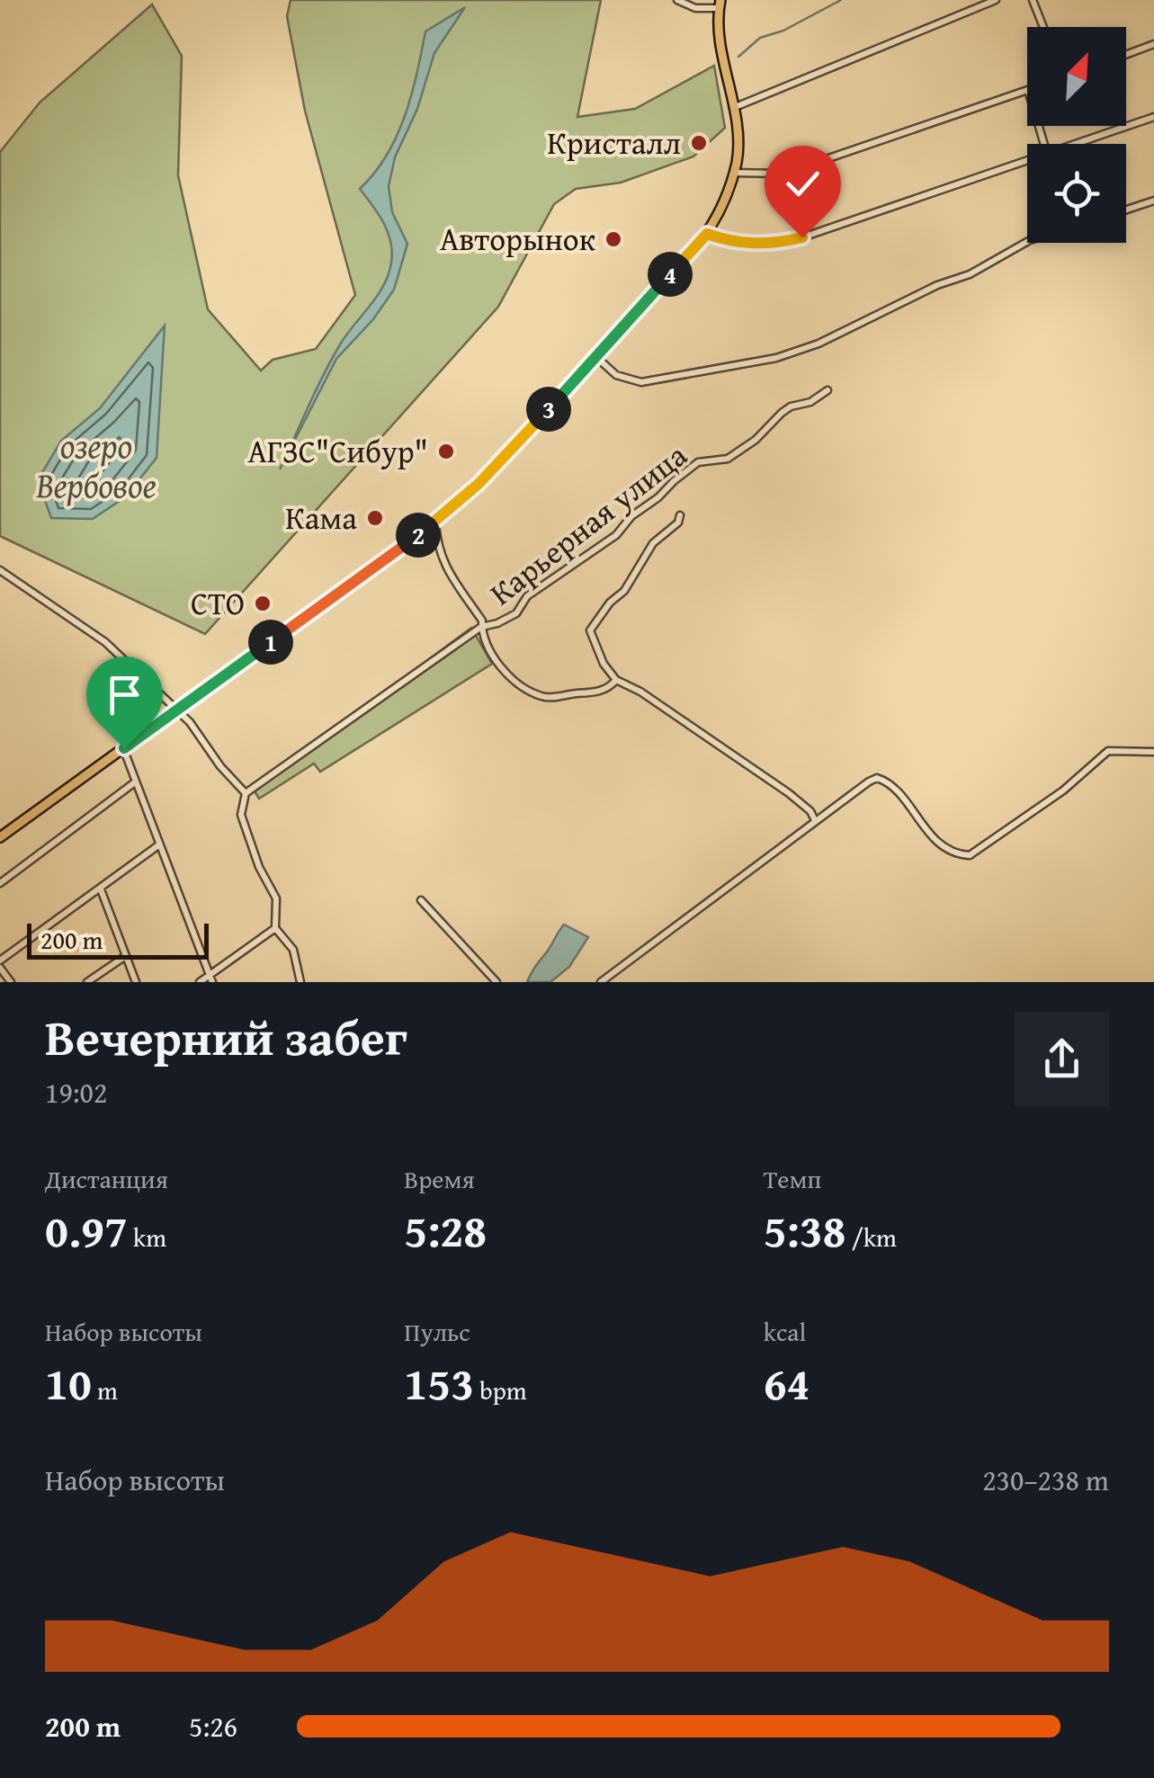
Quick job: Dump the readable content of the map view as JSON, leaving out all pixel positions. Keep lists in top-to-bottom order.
{
  "streets": {
    "street": ["Карьерная улица"]
  },
  "water": ["озеро Вербовое"],
  "places": [
    "Кристалл",
    "Авторынок",
    "АГЗС\"Сибур\"",
    "Кама",
    "СТО"
  ],
  "scale_bar": "200 m",
  "north": "top right",
  "page": {
    "pins": [
      "4",
      "3",
      "2",
      "1"
    ],
    "scale": "200 m",
    "heading": ["Вечерний забег", "19:02"],
    "stats": [
      ["Дистанция", "0.97 km"],
      ["Время", "5:28"],
      ["Темп", "5:38 /km"],
      ["Набор высоты", "10 m"],
      ["Пульс", "153 bpm"],
      ["kcal", "64"]
    ],
    "chart": ["Набор высоты", "230–238 m"],
    "list": [
      {
        "name": "200 m",
        "note": "5:26"
      }
    ]
  }
}
